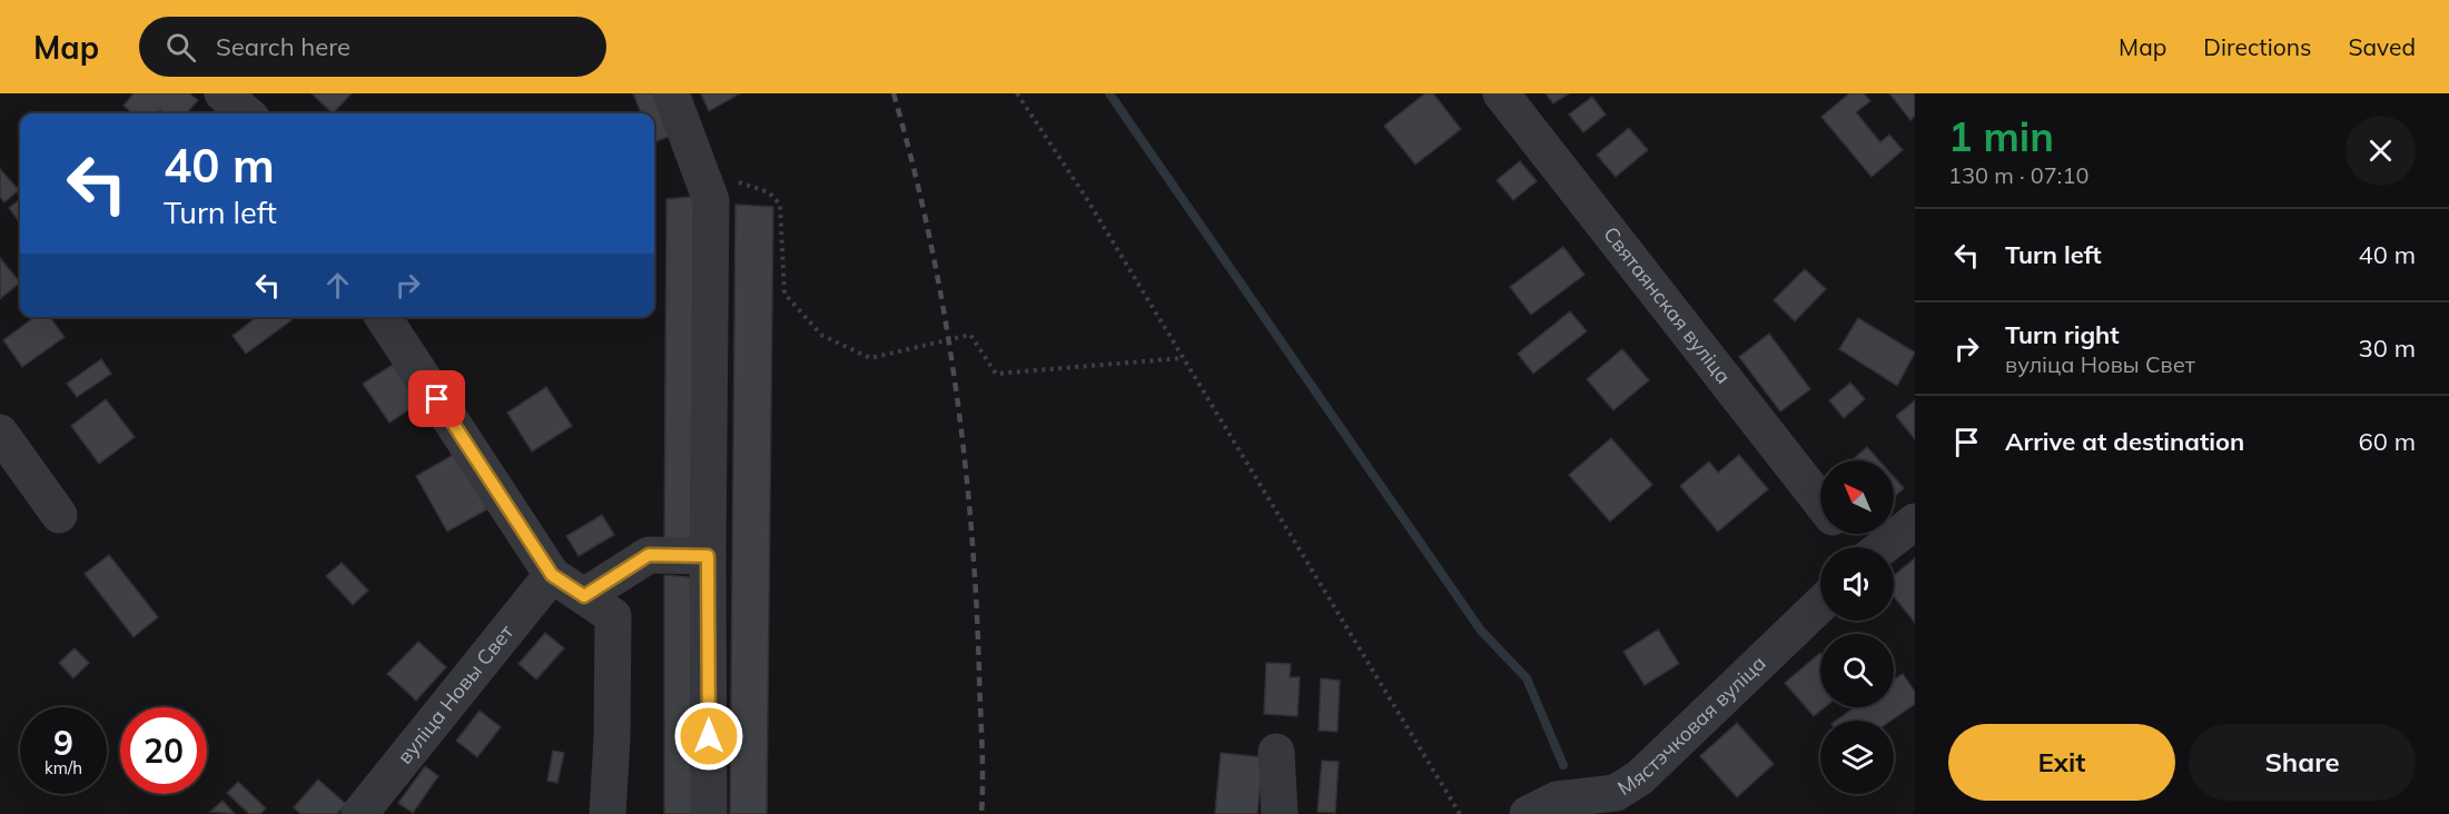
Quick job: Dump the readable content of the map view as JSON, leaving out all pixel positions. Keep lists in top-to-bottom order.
{
  "streets": {
    "street": ["Святаянская вуліца", "вуліца Новы Свет", "Мястэчковая вуліца"]
  },
  "north": "top left",
  "page": {
    "header": "Map",
    "search": "Search here",
    "nav": ["Map", "Directions", "Saved"],
    "heading": ["1 min", "130 m · 07:10"],
    "turn": ["40 m", "Turn left"],
    "list": [
      {
        "name": "Turn left",
        "value": "40 m"
      },
      {
        "name": "Turn right",
        "note": "вуліца Новы Свет",
        "value": "30 m"
      },
      {
        "name": "Arrive at destination",
        "value": "60 m"
      }
    ],
    "speed": "9 km/h",
    "limit": "20",
    "buttons": ["Exit", "Share"]
  }
}
